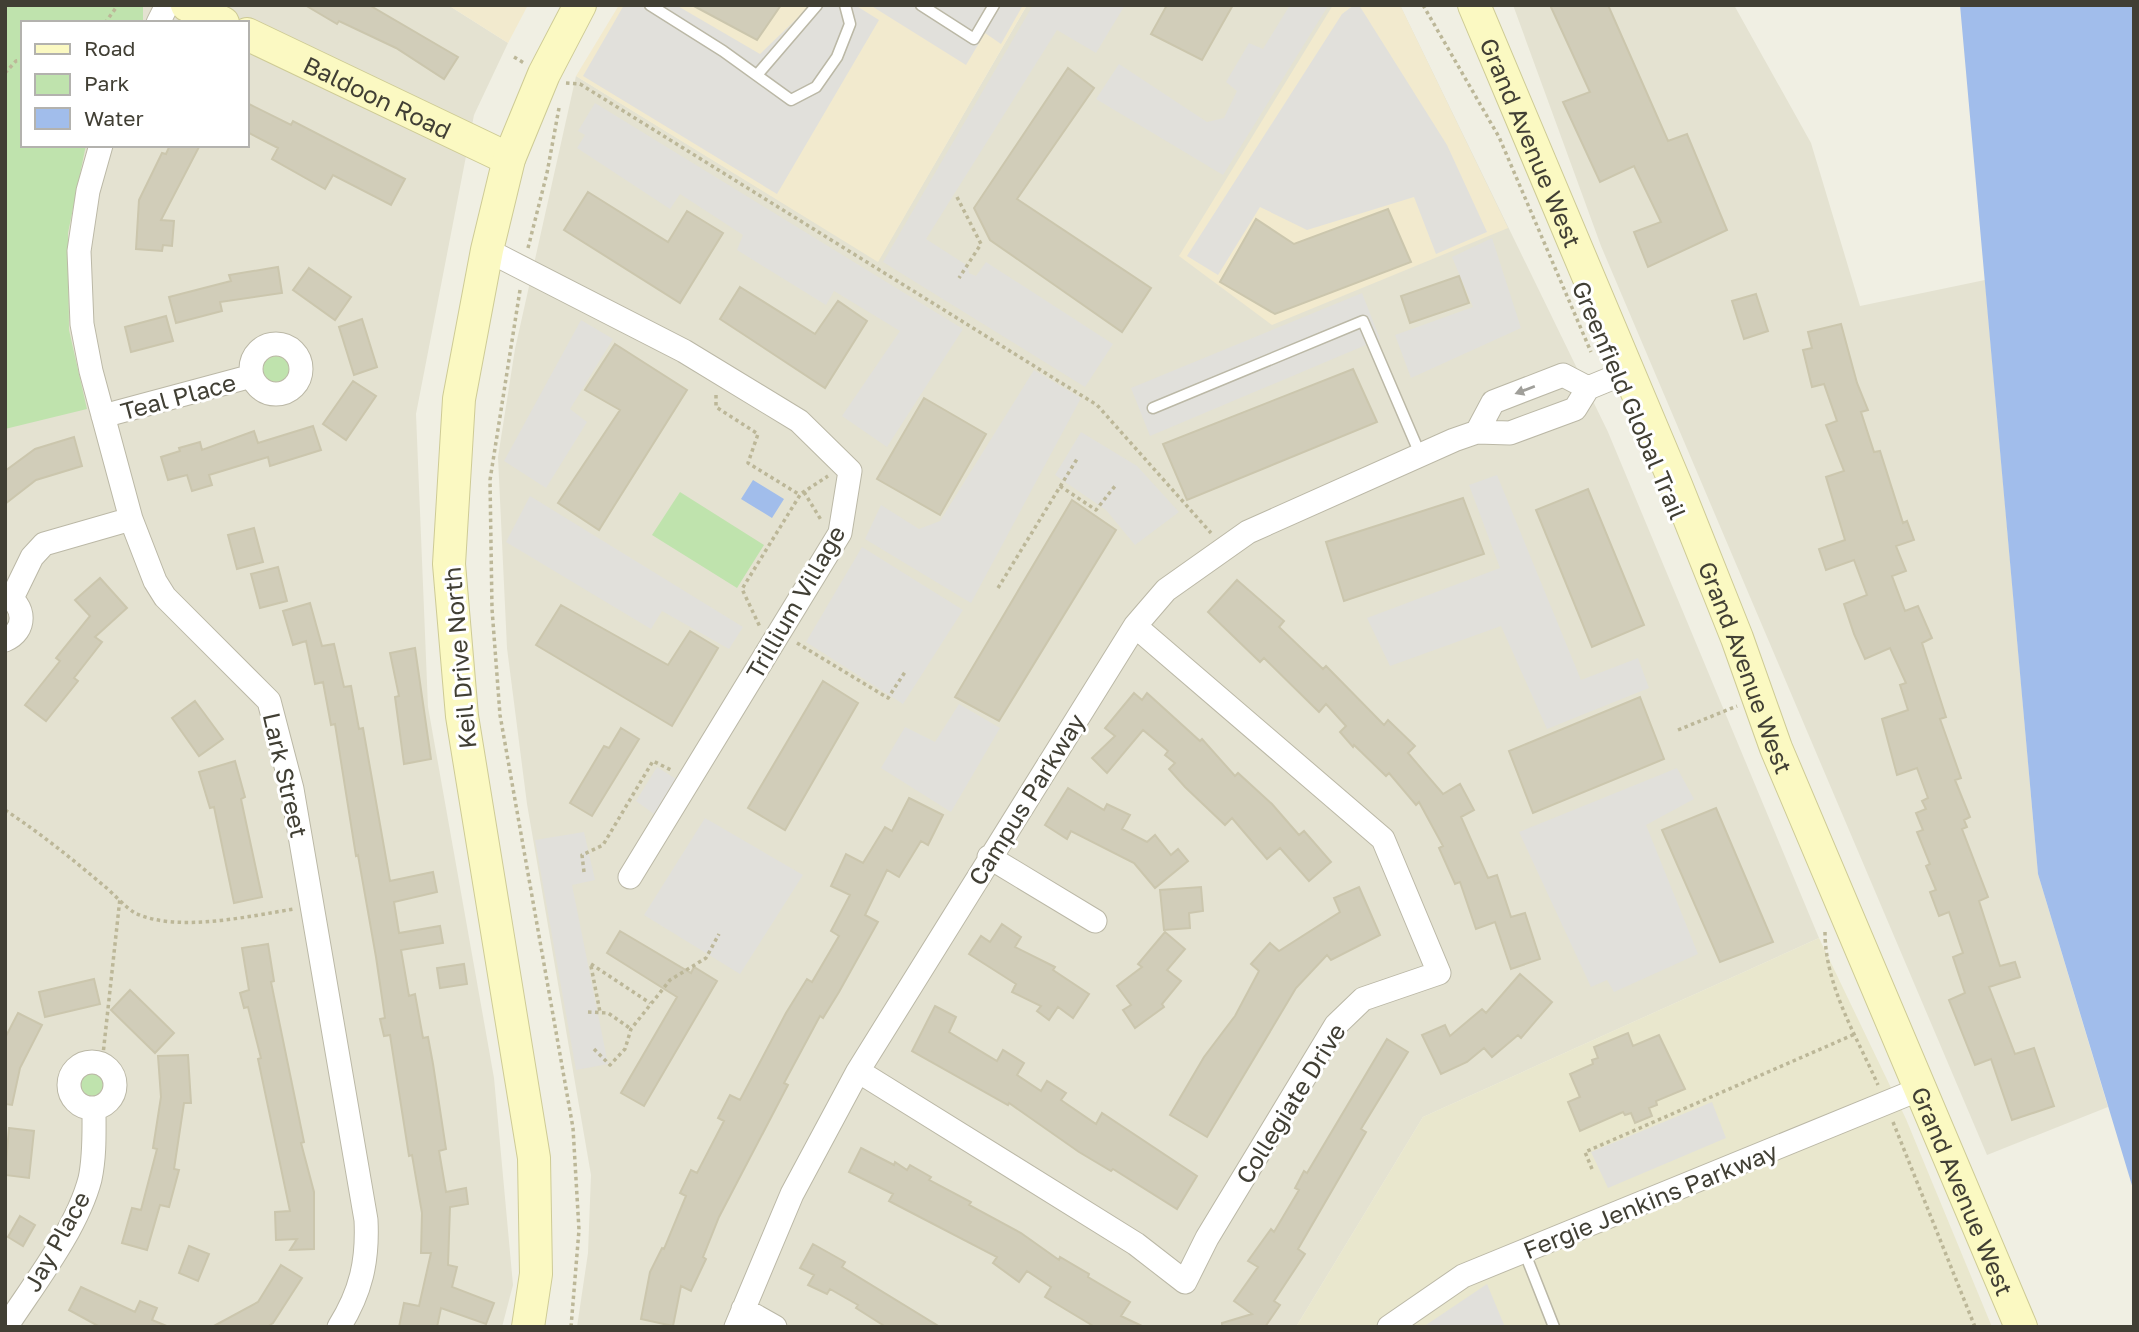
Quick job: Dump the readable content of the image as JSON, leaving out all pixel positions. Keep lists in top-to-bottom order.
{
  "streets": {
    "street": [
      "Baldoon Road",
      "Grand Avenue West",
      "Teal Place",
      "Trillium Village",
      "Keil Drive North",
      "Lark Street",
      "Campus Parkway",
      "Collegiate Drive",
      "Fergie Jenkins Parkway",
      "Jay Place"
    ],
    "path": ["Greenfield Global Trail"]
  },
  "crossings": [
    ["Baldoon Road", "Keil Drive North"],
    ["Grand Avenue West", "Greenfield Global Trail"],
    ["Grand Avenue West", "Campus Parkway"],
    ["Grand Avenue West", "Fergie Jenkins Parkway"],
    ["Teal Place", "Lark Street"],
    ["Greenfield Global Trail", "Campus Parkway"],
    ["Campus Parkway", "Collegiate Drive"]
  ],
  "legend": ["Road", "Park", "Water"]
}
